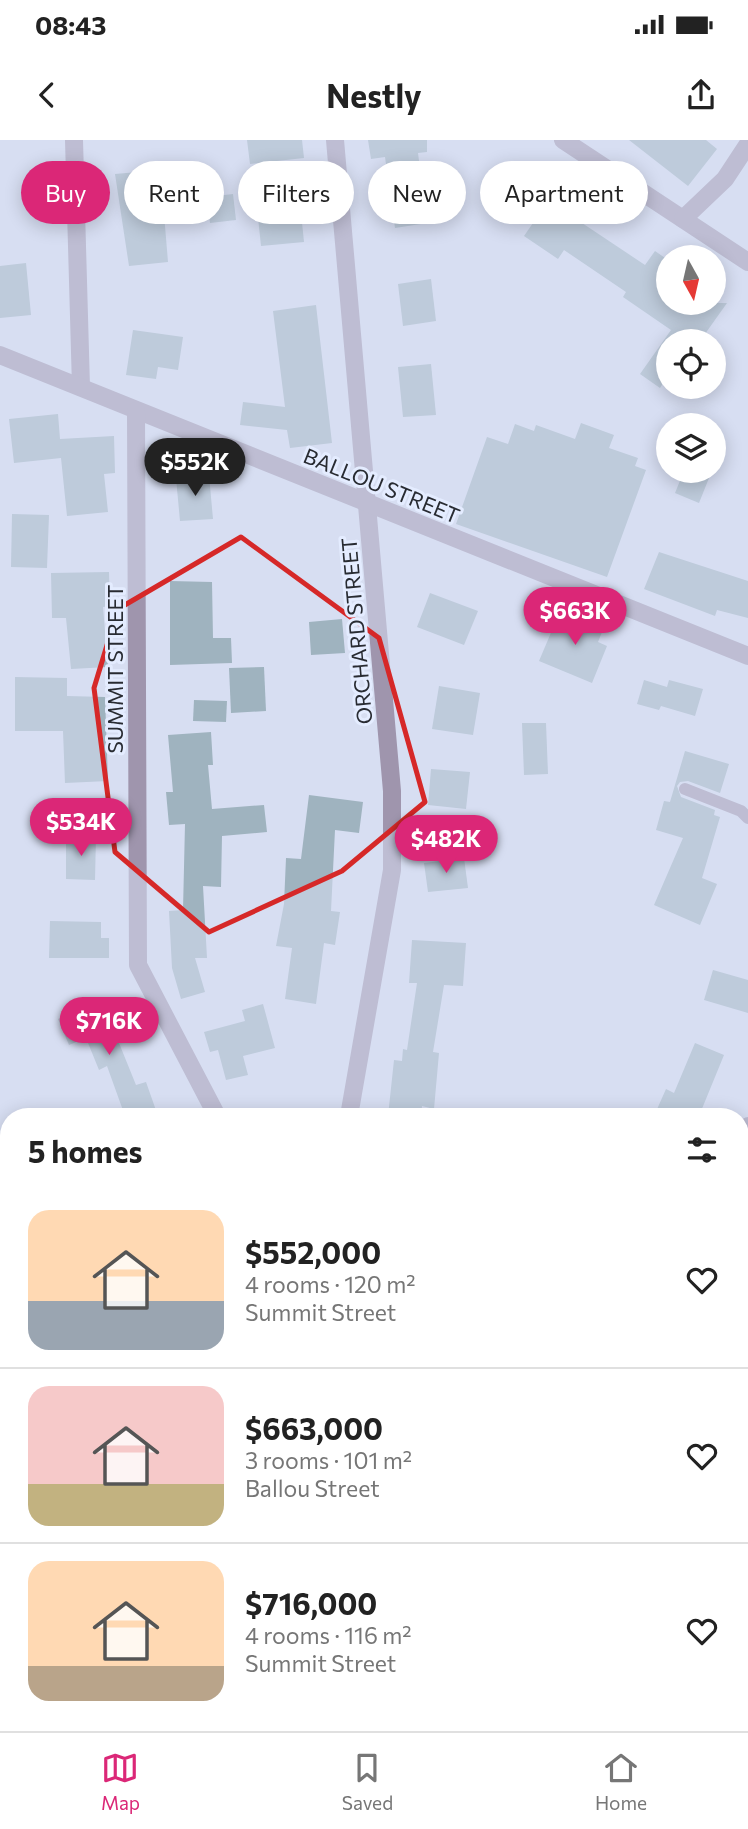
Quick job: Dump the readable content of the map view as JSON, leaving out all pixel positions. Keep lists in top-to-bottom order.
{
  "streets": {
    "street": ["BALLOU STREET", "ORCHARD STREET", "SUMMIT STREET"]
  },
  "crossings": [
    ["BALLOU STREET", "ORCHARD STREET"],
    ["BALLOU STREET", "SUMMIT STREET"]
  ],
  "north": "bottom",
  "page": {
    "status": "08:43",
    "header": "Nestly",
    "chip": [
      "Buy",
      "Rent",
      "Filters",
      "New",
      "Apartment"
    ],
    "price": [
      "$552K",
      "$663K",
      "$534K",
      "$482K",
      "$716K"
    ],
    "heading": "5 homes",
    "list": [
      {
        "name": "$552,000",
        "note": "4 rooms · 120 m² · Summit Street"
      },
      {
        "name": "$663,000",
        "note": "3 rooms · 101 m² · Ballou Street"
      },
      {
        "name": "$716,000",
        "note": "4 rooms · 116 m² · Summit Street"
      }
    ],
    "tabs": ["Map", "Saved", "Home"]
  }
}
